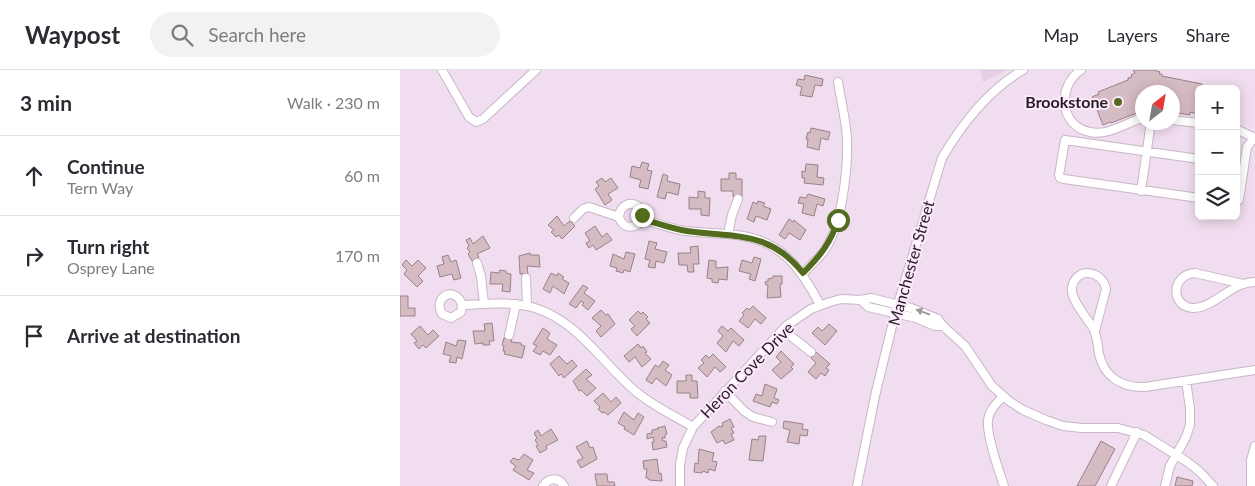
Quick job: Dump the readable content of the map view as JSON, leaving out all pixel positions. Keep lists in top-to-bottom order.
{
  "streets": {
    "street": ["Manchester Street", "Heron Cove Drive"]
  },
  "crossings": [
    ["Manchester Street", "Heron Cove Drive"]
  ],
  "places": ["Brookstone"],
  "north": "top right",
  "page": {
    "header": "Waypost",
    "search": "Search here",
    "nav": ["Map", "Layers", "Share"],
    "heading": ["3 min", "Walk · 230 m"],
    "map_buttons": ["+", "−"],
    "list": [
      ["Continue", "Tern Way", "60 m"],
      ["Turn right", "Osprey Lane", "170 m"],
      "Arrive at destination"
    ]
  }
}
